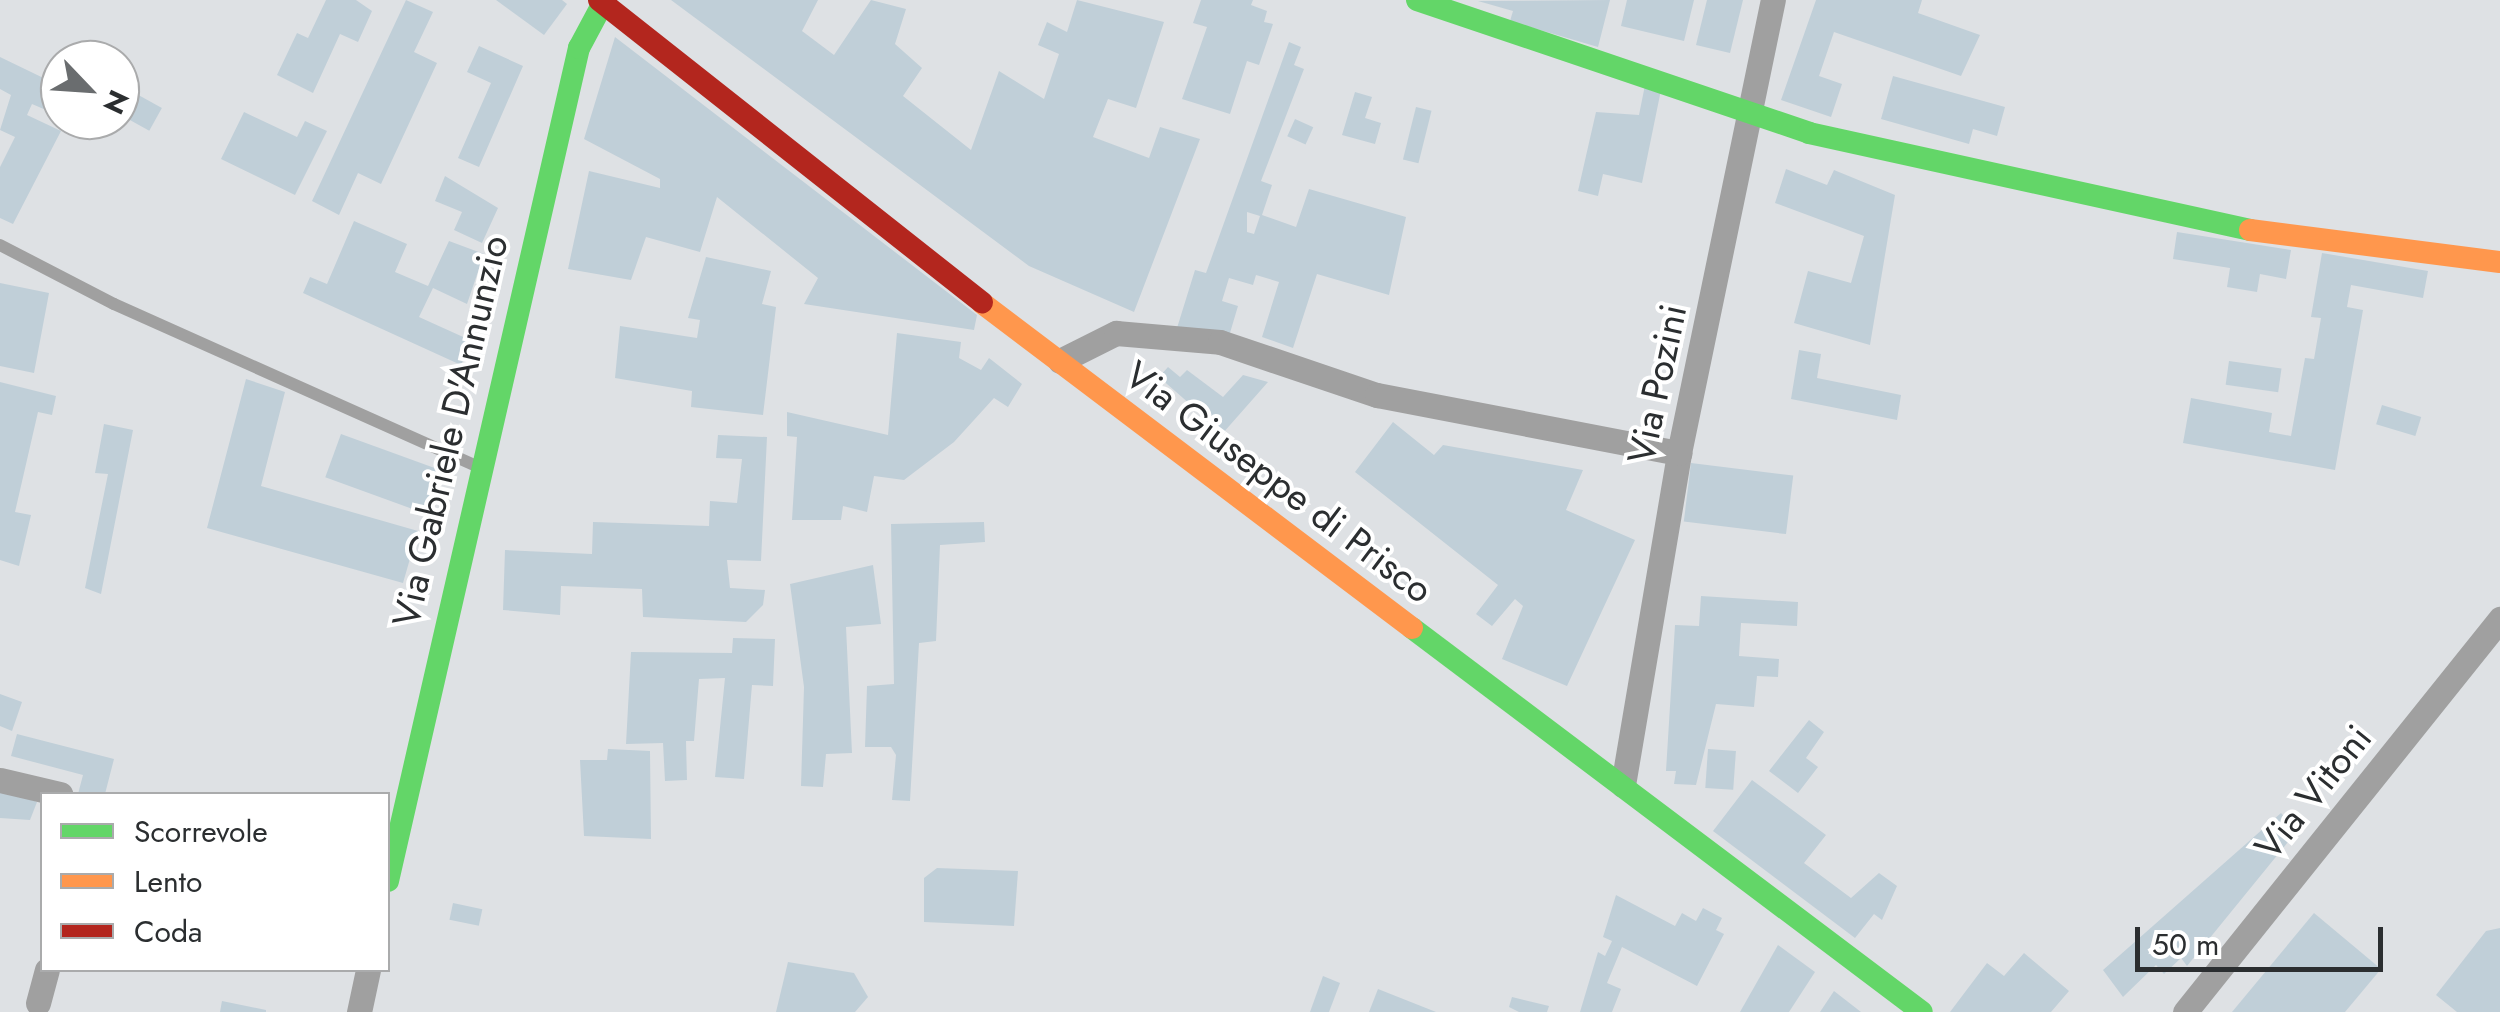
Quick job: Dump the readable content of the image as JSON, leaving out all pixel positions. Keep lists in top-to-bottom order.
{
  "streets": {
    "street": [
      "Via Pozini",
      "Via Gabriele D'Annunzio",
      "Via Giuseppe di Prisco",
      "Via Vitoni"
    ]
  },
  "crossings": [
    ["Via Pozini", "Via Giuseppe di Prisco"],
    ["Via Gabriele D'Annunzio", "Via Giuseppe di Prisco"]
  ],
  "legend": ["Scorrevole", "Lento", "Coda"],
  "scale_bar": "50 m",
  "north": "bottom right"
}
